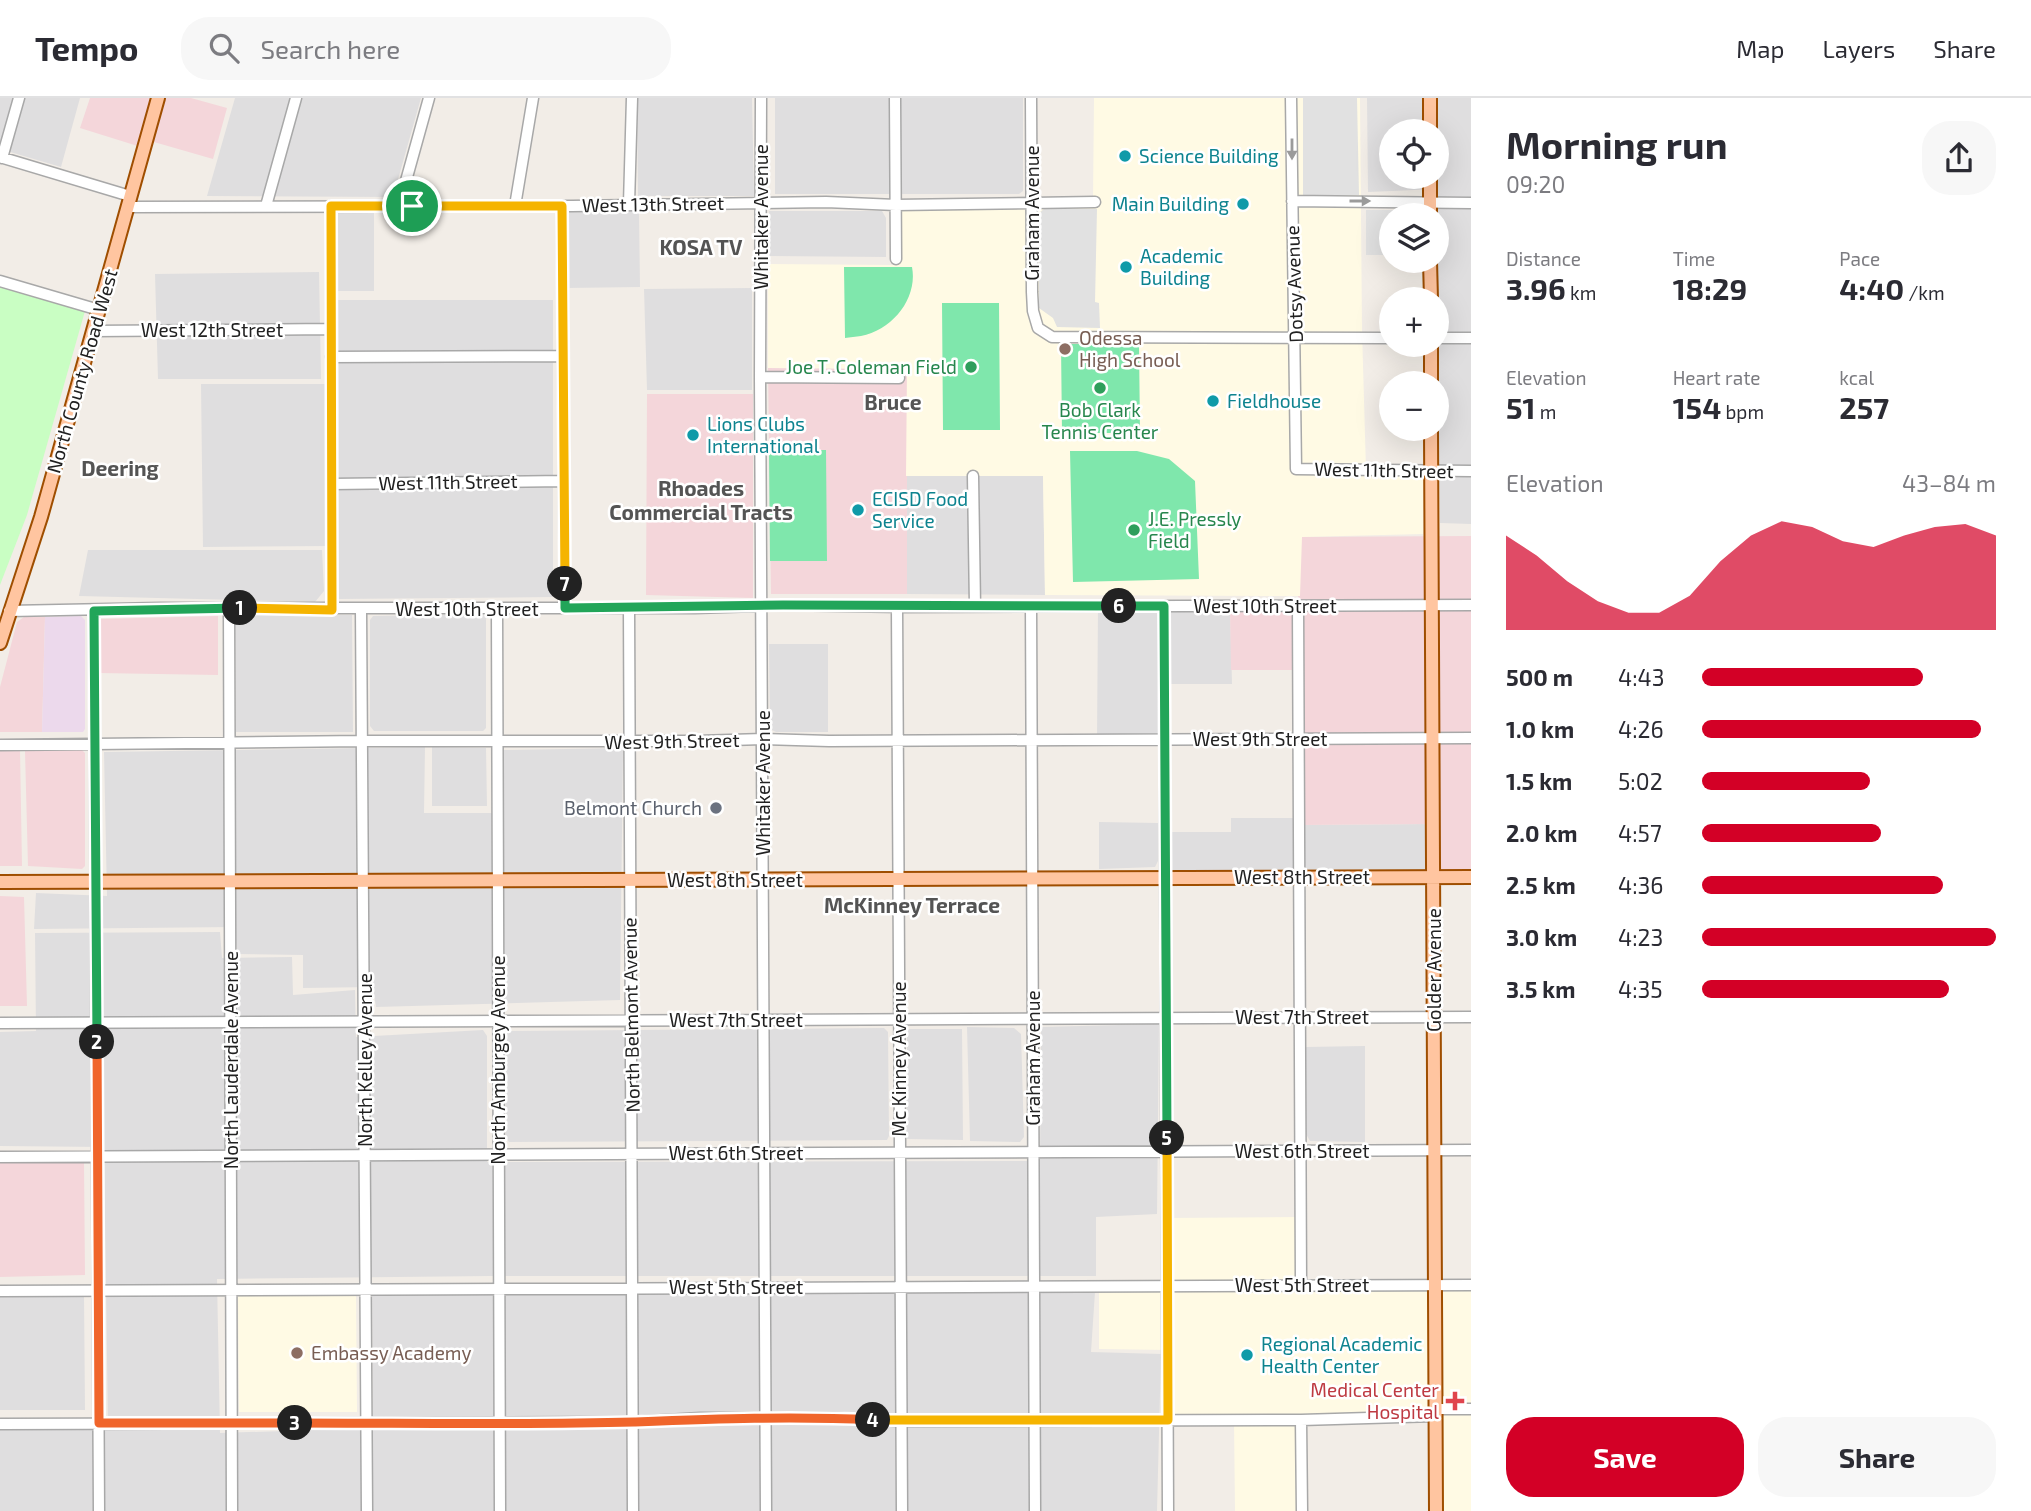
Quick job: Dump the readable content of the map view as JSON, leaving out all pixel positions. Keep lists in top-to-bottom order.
{
  "streets": {
    "main road": ["North County Road West", "West 8th Street", "Golder Avenue"],
    "street": [
      "West 13th Street",
      "Graham Avenue",
      "Whitaker Avenue",
      "Dotsy Avenue",
      "West 12th Street",
      "West 11th Street",
      "West 10th Street",
      "West 9th Street",
      "North Belmont Avenue",
      "West 7th Street",
      "Mc Kinney Avenue",
      "North Lauderdale Avenue",
      "North Kelley Avenue",
      "North Amburgey Avenue",
      "West 6th Street",
      "West 5th Street"
    ]
  },
  "crossings": [
    ["West 13th Street", "Graham Avenue"],
    ["West 13th Street", "Whitaker Avenue"],
    ["West 13th Street", "North County Road West"],
    ["Graham Avenue", "Dotsy Avenue"],
    ["Graham Avenue", "West 10th Street"],
    ["Graham Avenue", "West 9th Street"],
    ["Graham Avenue", "West 8th Street"],
    ["Graham Avenue", "West 7th Street"],
    ["Graham Avenue", "West 6th Street"],
    ["Graham Avenue", "West 5th Street"],
    ["Whitaker Avenue", "West 10th Street"],
    ["Whitaker Avenue", "West 9th Street"],
    ["Whitaker Avenue", "West 8th Street"],
    ["Whitaker Avenue", "West 7th Street"],
    ["Whitaker Avenue", "West 6th Street"],
    ["Whitaker Avenue", "West 5th Street"],
    ["Dotsy Avenue", "West 11th Street"],
    ["West 12th Street", "North County Road West"],
    ["North County Road West", "West 10th Street"],
    ["West 11th Street", "Golder Avenue"],
    ["West 10th Street", "Golder Avenue"],
    ["West 10th Street", "North Belmont Avenue"],
    ["West 10th Street", "Mc Kinney Avenue"],
    ["West 10th Street", "North Lauderdale Avenue"],
    ["West 10th Street", "North Kelley Avenue"],
    ["West 10th Street", "North Amburgey Avenue"],
    ["West 9th Street", "Golder Avenue"],
    ["West 9th Street", "North Belmont Avenue"],
    ["West 9th Street", "Mc Kinney Avenue"],
    ["West 9th Street", "North Lauderdale Avenue"],
    ["West 9th Street", "North Kelley Avenue"],
    ["West 9th Street", "North Amburgey Avenue"],
    ["West 8th Street", "Golder Avenue"],
    ["West 8th Street", "North Belmont Avenue"],
    ["West 8th Street", "Mc Kinney Avenue"],
    ["West 8th Street", "North Lauderdale Avenue"],
    ["West 8th Street", "North Kelley Avenue"],
    ["West 8th Street", "North Amburgey Avenue"],
    ["Golder Avenue", "West 7th Street"],
    ["Golder Avenue", "West 6th Street"],
    ["Golder Avenue", "West 5th Street"],
    ["North Belmont Avenue", "West 7th Street"],
    ["North Belmont Avenue", "West 6th Street"],
    ["North Belmont Avenue", "West 5th Street"],
    ["West 7th Street", "Mc Kinney Avenue"],
    ["West 7th Street", "North Lauderdale Avenue"],
    ["West 7th Street", "North Kelley Avenue"],
    ["West 7th Street", "North Amburgey Avenue"],
    ["Mc Kinney Avenue", "West 6th Street"],
    ["Mc Kinney Avenue", "West 5th Street"],
    ["North Lauderdale Avenue", "West 6th Street"],
    ["North Lauderdale Avenue", "West 5th Street"],
    ["North Kelley Avenue", "West 6th Street"],
    ["North Kelley Avenue", "West 5th Street"],
    ["North Amburgey Avenue", "West 6th Street"],
    ["North Amburgey Avenue", "West 5th Street"]
  ],
  "districts": [
    "KOSA TV",
    "Bruce",
    "Deering",
    "Rhoades Commercial Tracts",
    "McKinney Terrace"
  ],
  "places": {
    "other": [
      "Science Building",
      "Main Building",
      "Academic Building",
      "Odessa High School",
      "Joe T. Coleman Field",
      "Bob Clark Tennis Center",
      "Fieldhouse",
      "Lions Clubs International",
      "ECISD Food Service",
      "J.E. Pressly Field",
      "Belmont Church",
      "Embassy Academy",
      "Regional Academic Health Center"
    ],
    "health": ["Medical Center Hospital"]
  },
  "page": {
    "header": "Tempo",
    "search": "Search here",
    "nav": ["Map", "Layers", "Share"],
    "heading": ["Morning run", "09:20"],
    "map_buttons": ["+", "−"],
    "stats": [
      ["Distance", "3.96 km"],
      ["Time", "18:29"],
      ["Pace", "4:40 /km"],
      ["Elevation", "51 m"],
      ["Heart rate", "154 bpm"],
      ["kcal", "257"]
    ],
    "chart": ["Elevation", "43–84 m"],
    "pins": [
      "7",
      "6",
      "1",
      "2",
      "5",
      "4",
      "3"
    ],
    "list": [
      {
        "name": "500 m",
        "note": "4:43"
      },
      {
        "name": "1.0 km",
        "note": "4:26"
      },
      {
        "name": "1.5 km",
        "note": "5:02"
      },
      {
        "name": "2.0 km",
        "note": "4:57"
      },
      {
        "name": "2.5 km",
        "note": "4:36"
      },
      {
        "name": "3.0 km",
        "note": "4:23"
      },
      {
        "name": "3.5 km",
        "note": "4:35"
      }
    ],
    "buttons": ["Save", "Share"]
  }
}
